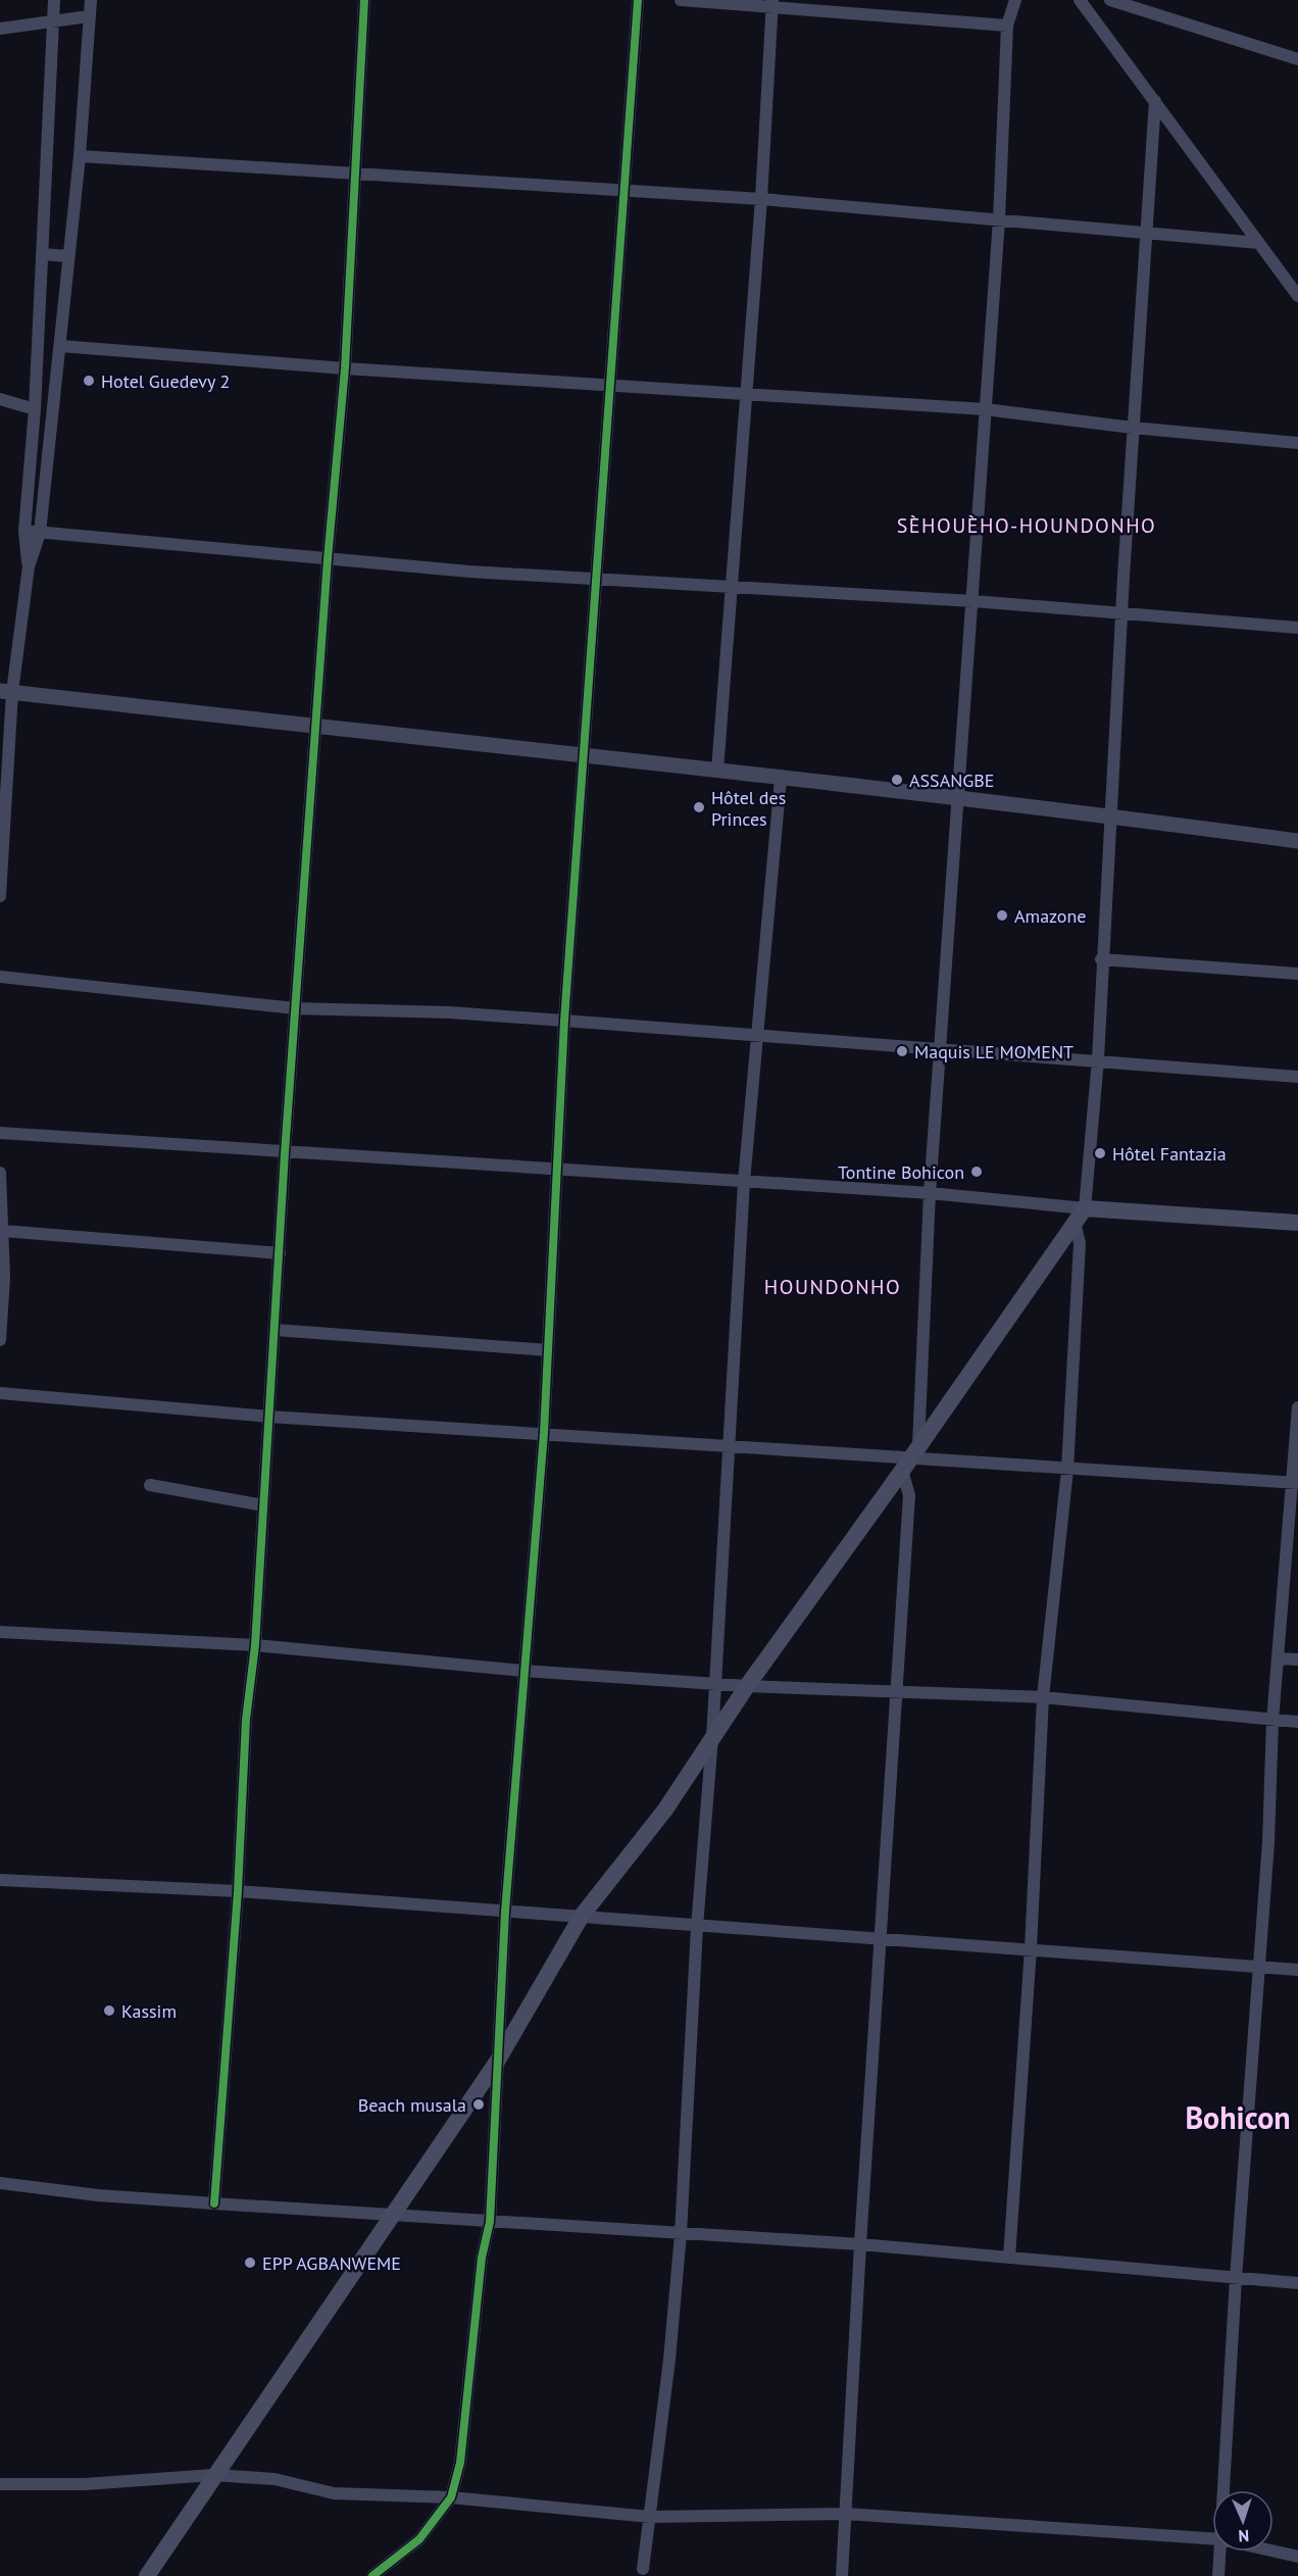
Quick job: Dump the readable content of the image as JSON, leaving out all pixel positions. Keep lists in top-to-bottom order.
{
  "districts": ["SÈHOUÈHO-HOUNDONHO", "HOUNDONHO", "Bohicon"],
  "places": [
    "Hotel Guedevy 2",
    "ASSANGBE",
    "Hôtel des Princes",
    "Amazone",
    "Maquis LE MOMENT",
    "Hôtel Fantazia",
    "Tontine Bohicon",
    "Kassim",
    "Beach musala",
    "EPP AGBANWEME"
  ],
  "north": "bottom"
}
